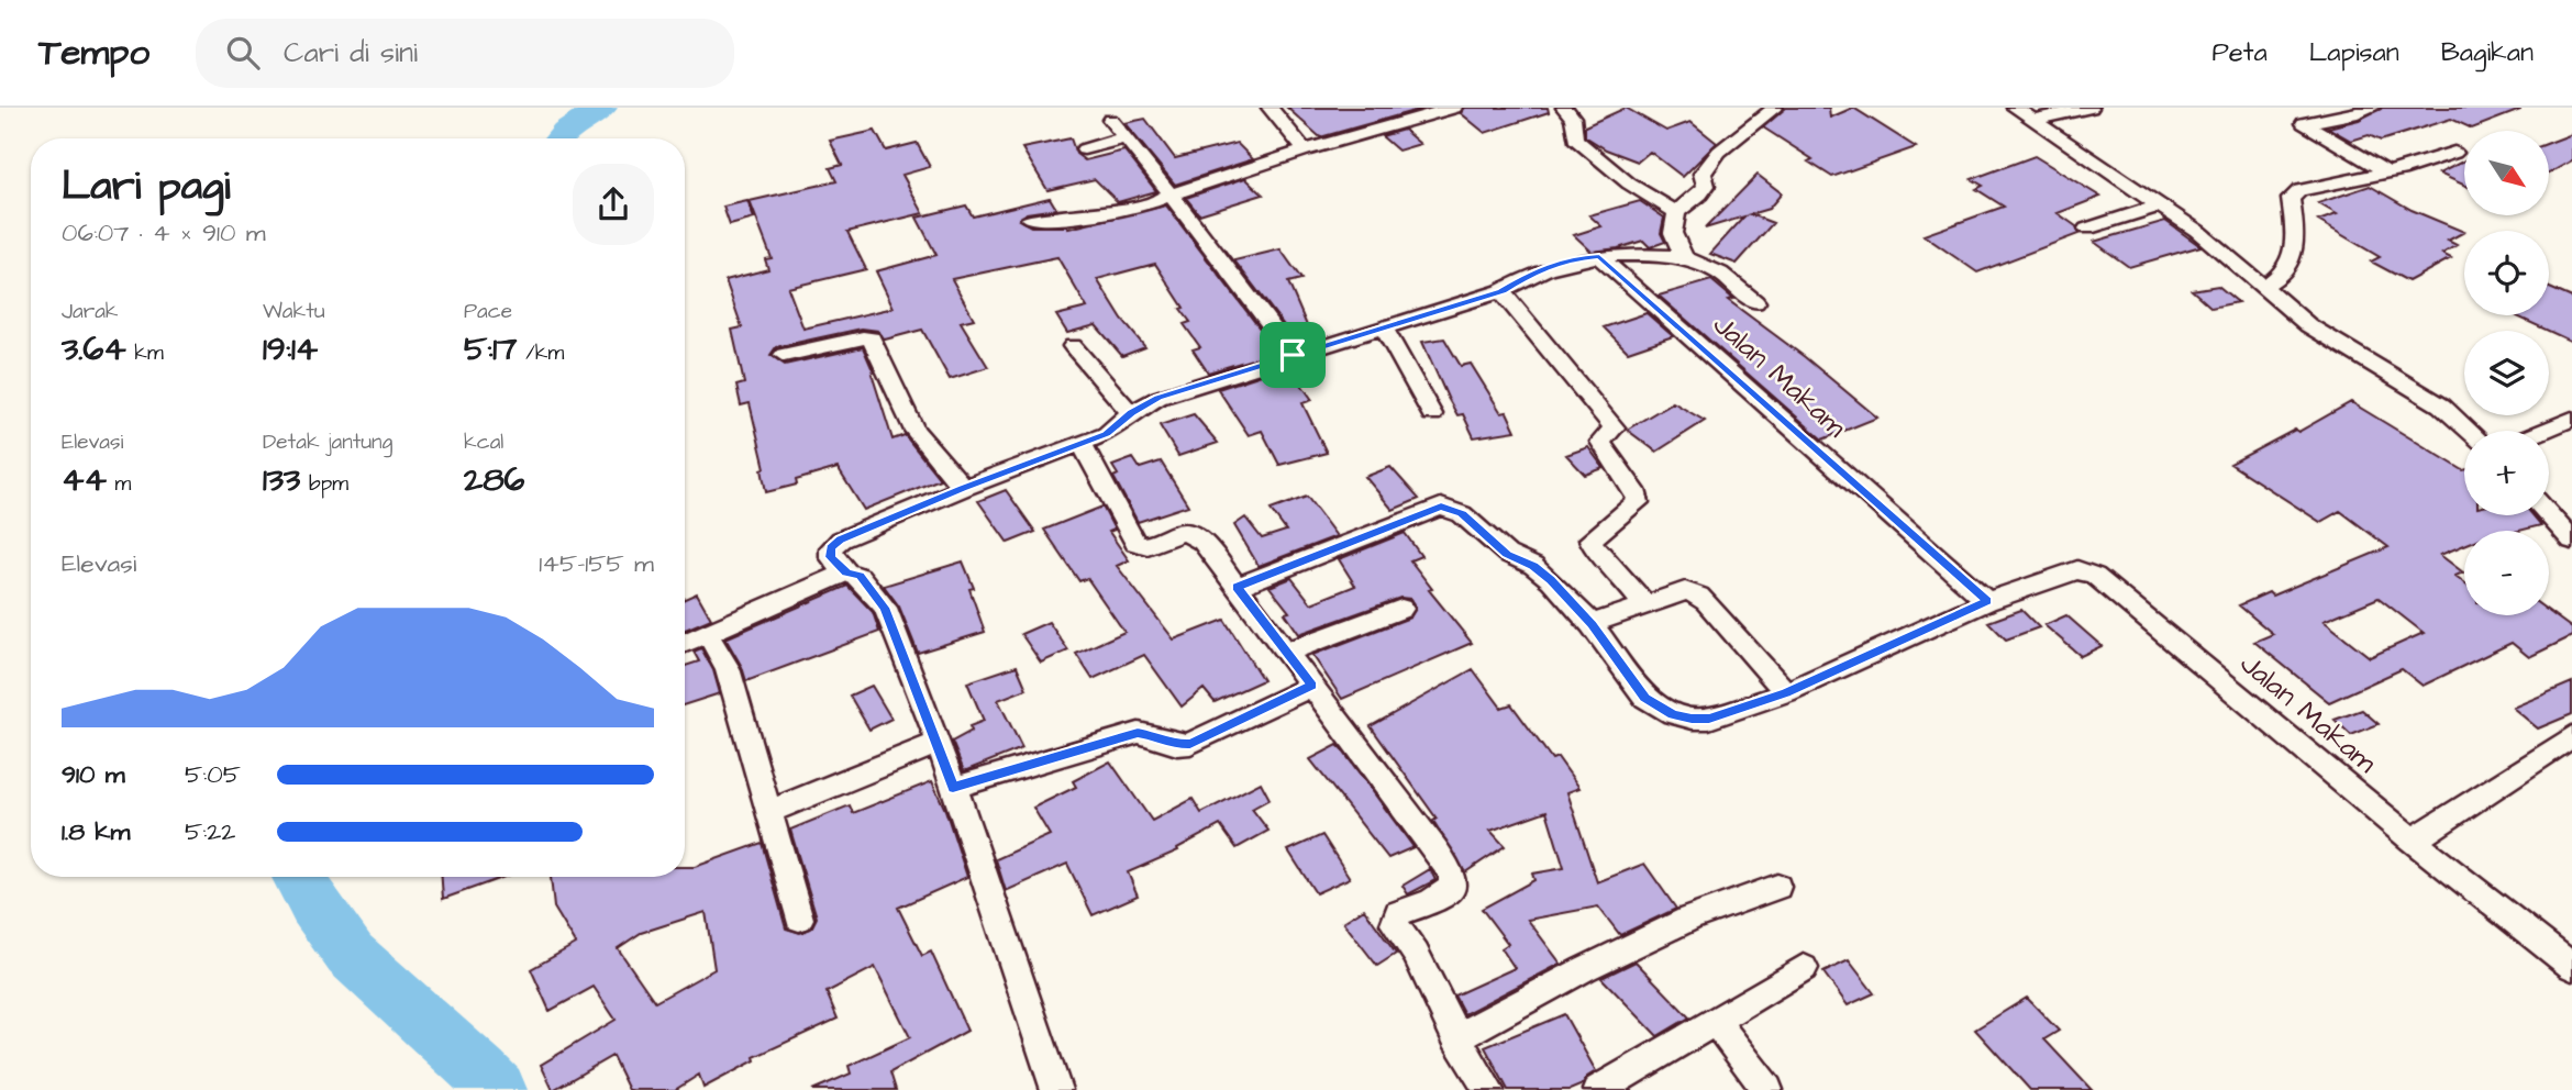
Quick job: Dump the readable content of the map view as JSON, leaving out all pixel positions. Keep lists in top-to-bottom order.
{
  "streets": {
    "street": ["Jalan Makam"]
  },
  "north": "bottom right",
  "page": {
    "header": "Tempo",
    "search": "Cari di sini",
    "nav": ["Peta", "Lapisan", "Bagikan"],
    "map_buttons": ["+", "−"],
    "heading": ["Lari pagi", "06:07 · 4 × 910 m"],
    "stats": [
      ["Jarak", "3.64 km"],
      ["Waktu", "19:14"],
      ["Pace", "5:17 /km"],
      ["Elevasi", "44 m"],
      ["Detak jantung", "133 bpm"],
      ["kcal", "286"]
    ],
    "chart": ["Elevasi", "145–155 m"],
    "list": [
      {
        "name": "910 m",
        "note": "5:05"
      },
      {
        "name": "1.8 km",
        "note": "5:22"
      }
    ]
  }
}
